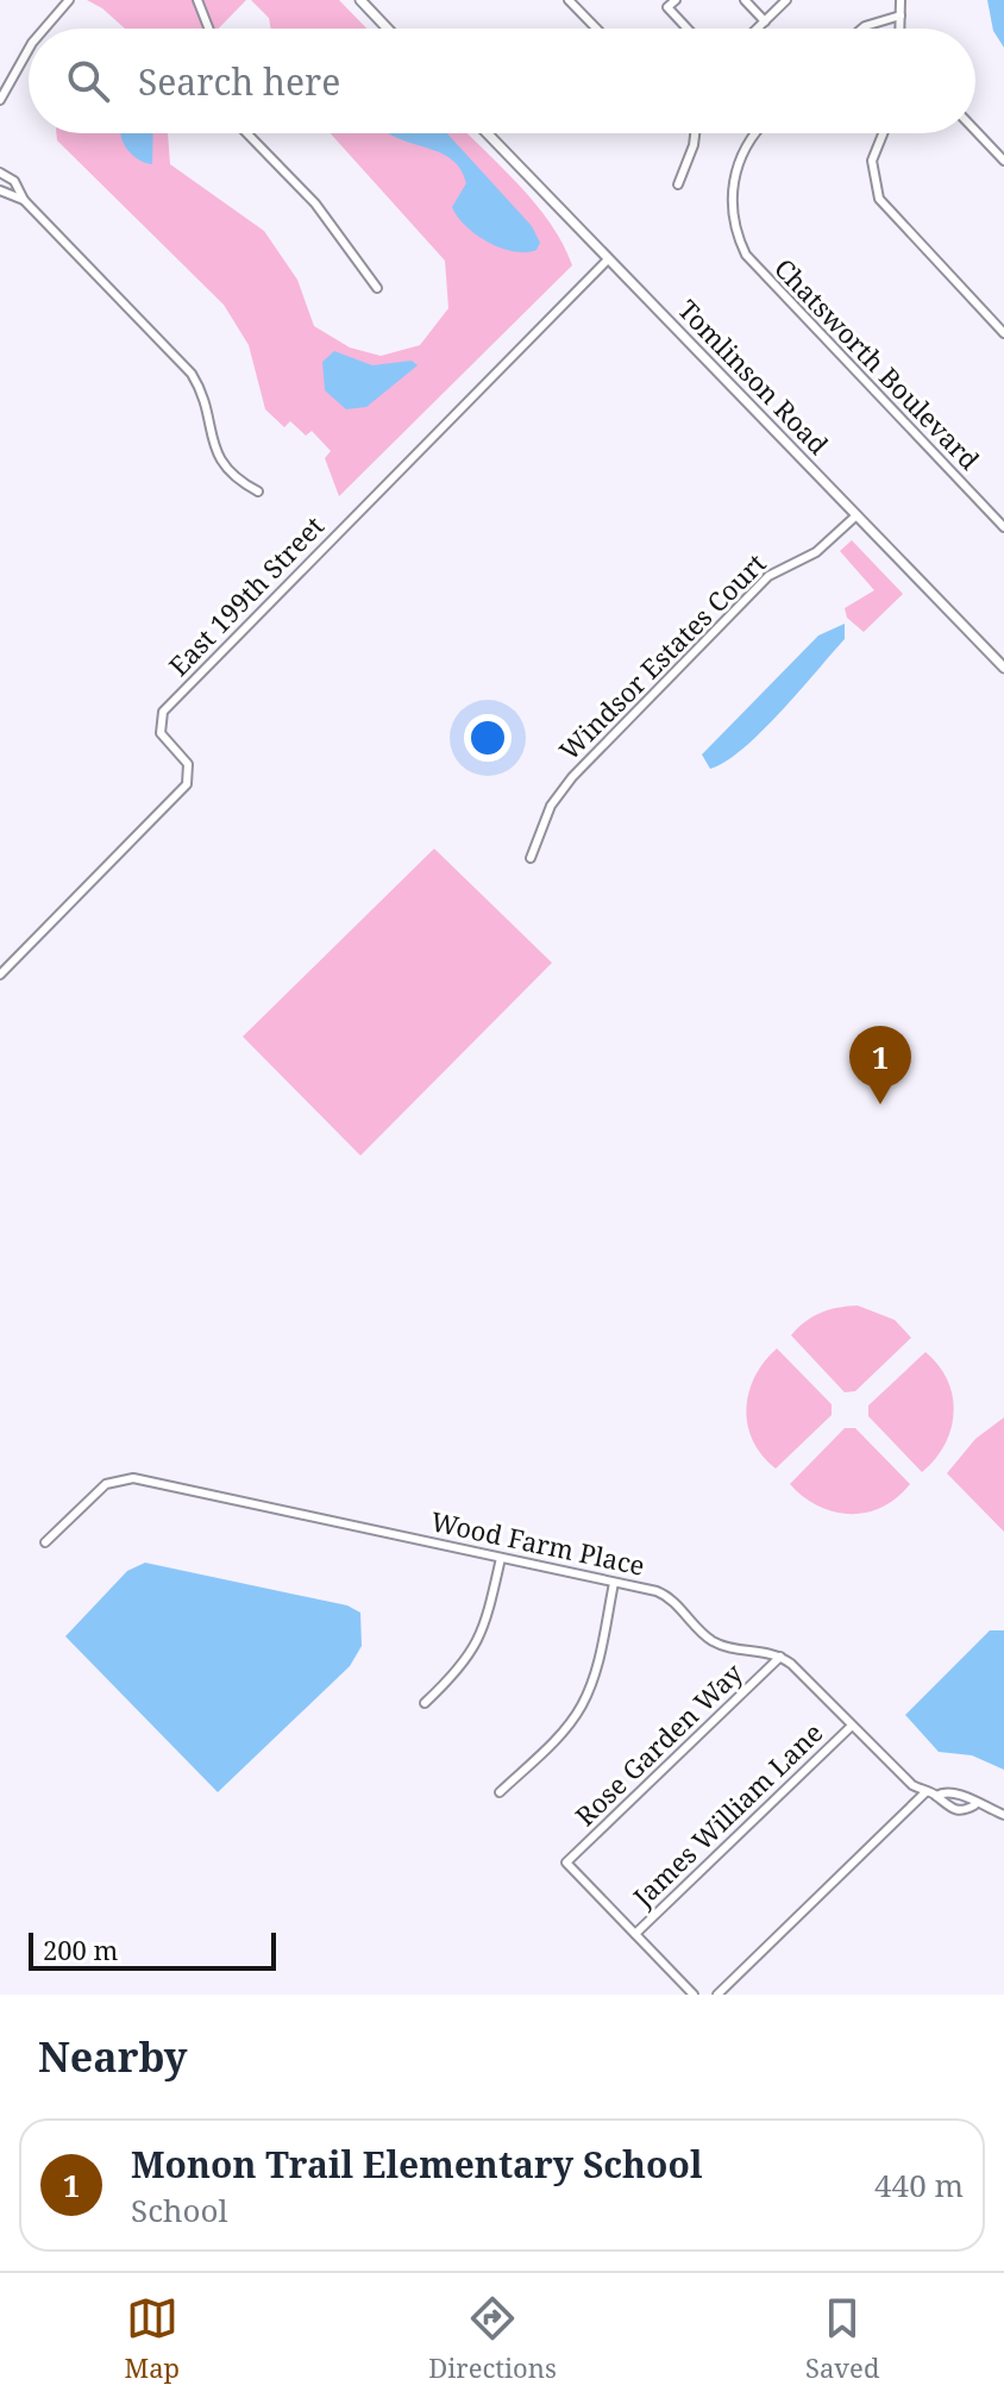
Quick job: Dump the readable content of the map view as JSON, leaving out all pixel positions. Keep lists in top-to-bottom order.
{
  "streets": {
    "street": [
      "Chatsworth Boulevard",
      "Tomlinson Road",
      "East 199th Street",
      "Windsor Estates Court",
      "Wood Farm Place",
      "Rose Garden Way",
      "James William Lane"
    ]
  },
  "crossings": [
    ["Tomlinson Road", "East 199th Street"],
    ["Tomlinson Road", "Windsor Estates Court"],
    ["Wood Farm Place", "Rose Garden Way"],
    ["Rose Garden Way", "James William Lane"]
  ],
  "scale_bar": "200 m",
  "page": {
    "search": "Search here",
    "pins": "1",
    "scale": "200 m",
    "heading": "Nearby",
    "list": [
      {
        "mark": "1",
        "name": "Monon Trail Elementary School",
        "note": "School",
        "value": "440 m"
      }
    ],
    "nav": ["Map", "Directions", "Saved"]
  }
}
